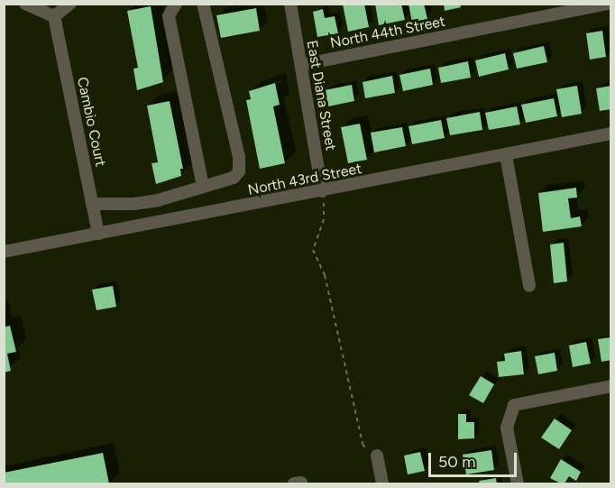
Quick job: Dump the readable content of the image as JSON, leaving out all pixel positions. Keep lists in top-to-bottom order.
{
  "streets": {
    "street": [
      "North 44th Street",
      "East Diana Street",
      "Cambio Court",
      "North 43rd Street"
    ]
  },
  "crossings": [
    ["North 44th Street", "East Diana Street"],
    ["East Diana Street", "North 43rd Street"],
    ["Cambio Court", "North 43rd Street"]
  ],
  "scale_bar": "50 m"
}
